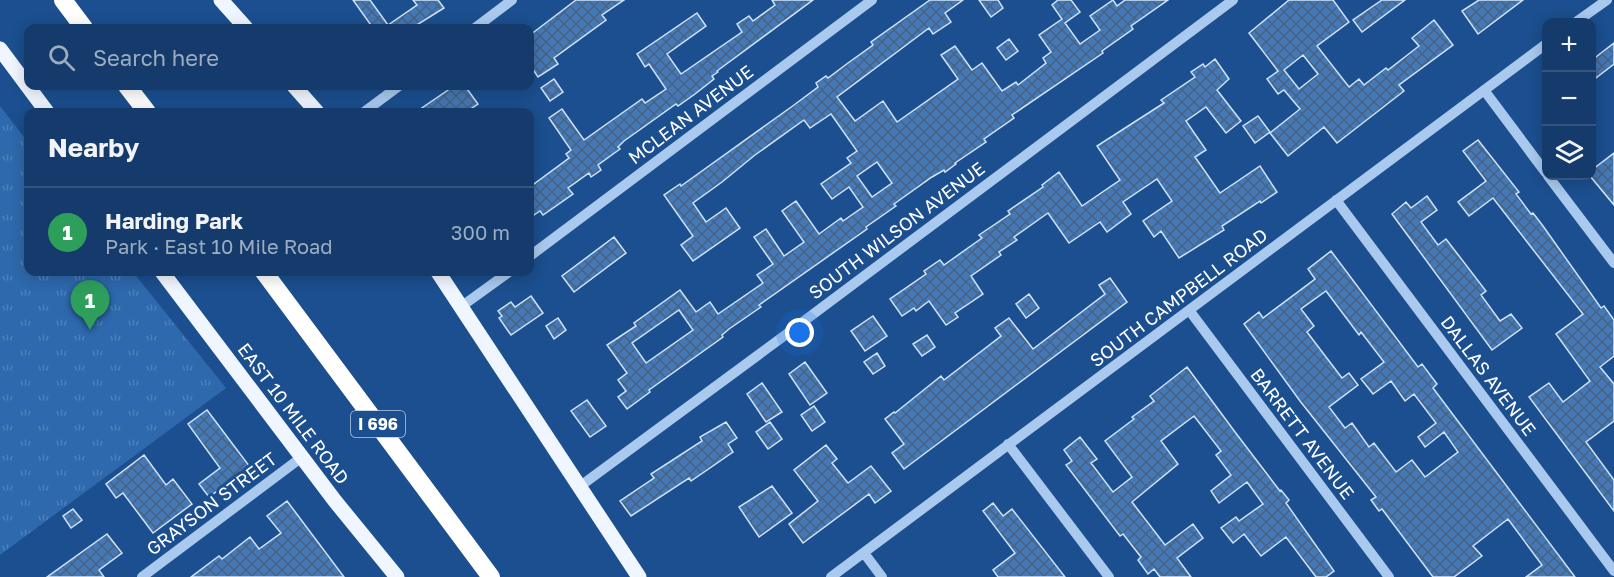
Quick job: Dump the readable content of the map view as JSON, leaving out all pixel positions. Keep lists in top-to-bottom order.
{
  "streets": {
    "highway": ["I 696"],
    "main road": ["EAST 10 MILE ROAD"],
    "street": [
      "MCLEAN AVENUE",
      "SOUTH WILSON AVENUE",
      "SOUTH CAMPBELL ROAD",
      "DALLAS AVENUE",
      "BARRETT AVENUE",
      "GRAYSON STREET"
    ]
  },
  "crossings": [
    ["SOUTH CAMPBELL ROAD", "DALLAS AVENUE"],
    ["SOUTH CAMPBELL ROAD", "BARRETT AVENUE"],
    ["EAST 10 MILE ROAD", "GRAYSON STREET"]
  ],
  "page": {
    "map_buttons": ["+", "−"],
    "search": "Search here",
    "heading": "Nearby",
    "list": [
      {
        "mark": "1",
        "name": "Harding Park",
        "note": "Park · East 10 Mile Road",
        "value": "300 m"
      }
    ],
    "pins": "1"
  }
}
